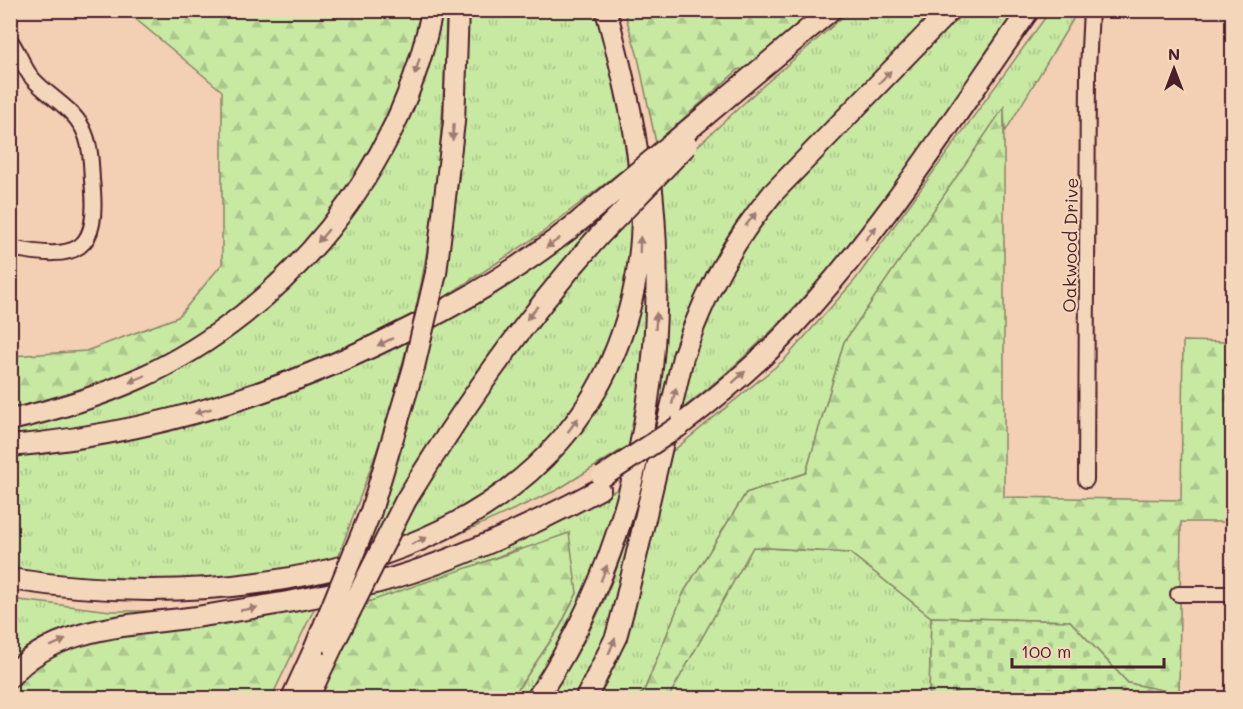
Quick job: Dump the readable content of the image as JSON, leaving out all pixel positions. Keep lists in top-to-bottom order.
{
  "streets": {
    "street": ["Oakwood Drive"]
  },
  "scale_bar": "100 m",
  "north": "top"
}
